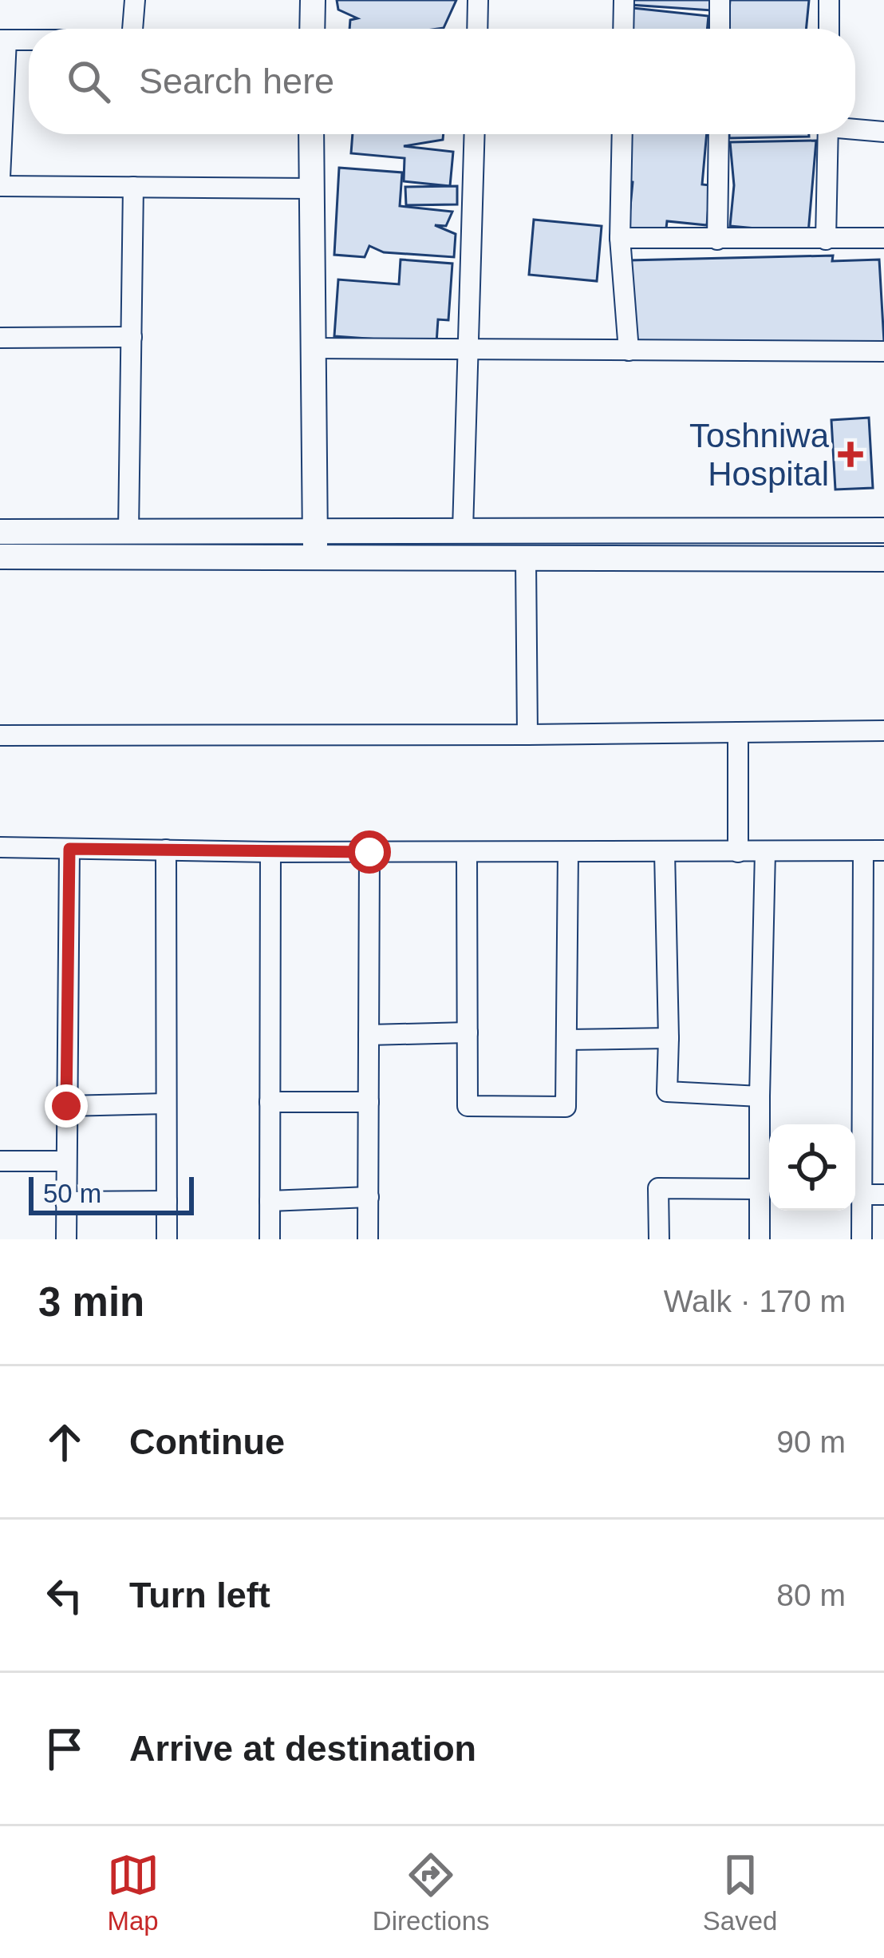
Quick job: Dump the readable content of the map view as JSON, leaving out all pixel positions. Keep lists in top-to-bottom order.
{
  "places": {
    "health": ["Toshniwa Hospital"]
  },
  "scale_bar": "50 m",
  "page": {
    "search": "Search here",
    "scale": "50 m",
    "heading": ["3 min", "Walk · 170 m"],
    "list": [
      ["Continue", "90 m"],
      ["Turn left", "80 m"],
      "Arrive at destination"
    ],
    "nav": ["Map", "Directions", "Saved"]
  }
}
